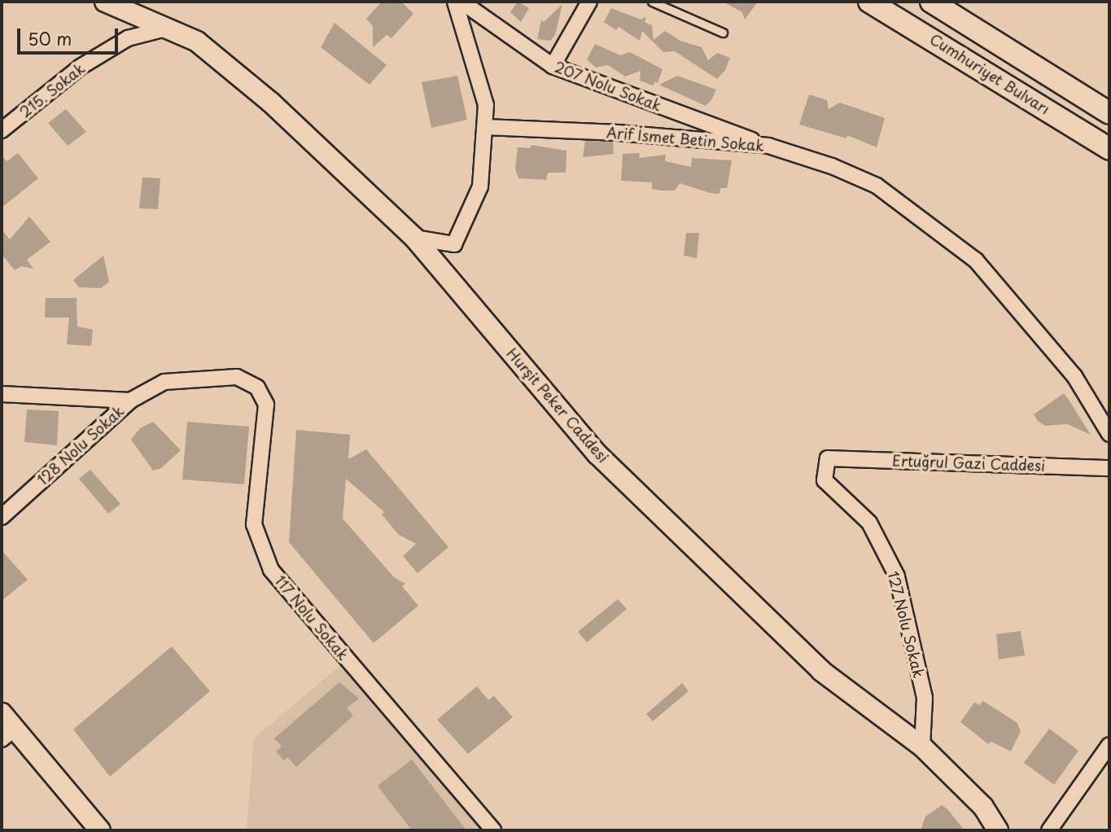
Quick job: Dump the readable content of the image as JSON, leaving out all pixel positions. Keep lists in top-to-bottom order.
{
  "streets": {
    "main road": ["Cumhuriyet Bulvarı"],
    "street": [
      "207 Nolu Sokak",
      "215. Sokak",
      "Arif İsmet Betin Sokak",
      "Hurşit Peker Caddesi",
      "128 Nolu Sokak",
      "Ertuğrul Gazi Caddesi",
      "117 Nolu Sokak",
      "127 Nolu Sokak"
    ]
  },
  "crossings": [
    ["207 Nolu Sokak", "Arif İsmet Betin Sokak"],
    ["215. Sokak", "Hurşit Peker Caddesi"],
    ["Hurşit Peker Caddesi", "127 Nolu Sokak"],
    ["128 Nolu Sokak", "117 Nolu Sokak"],
    ["Ertuğrul Gazi Caddesi", "127 Nolu Sokak"]
  ],
  "scale_bar": "50 m"
}
